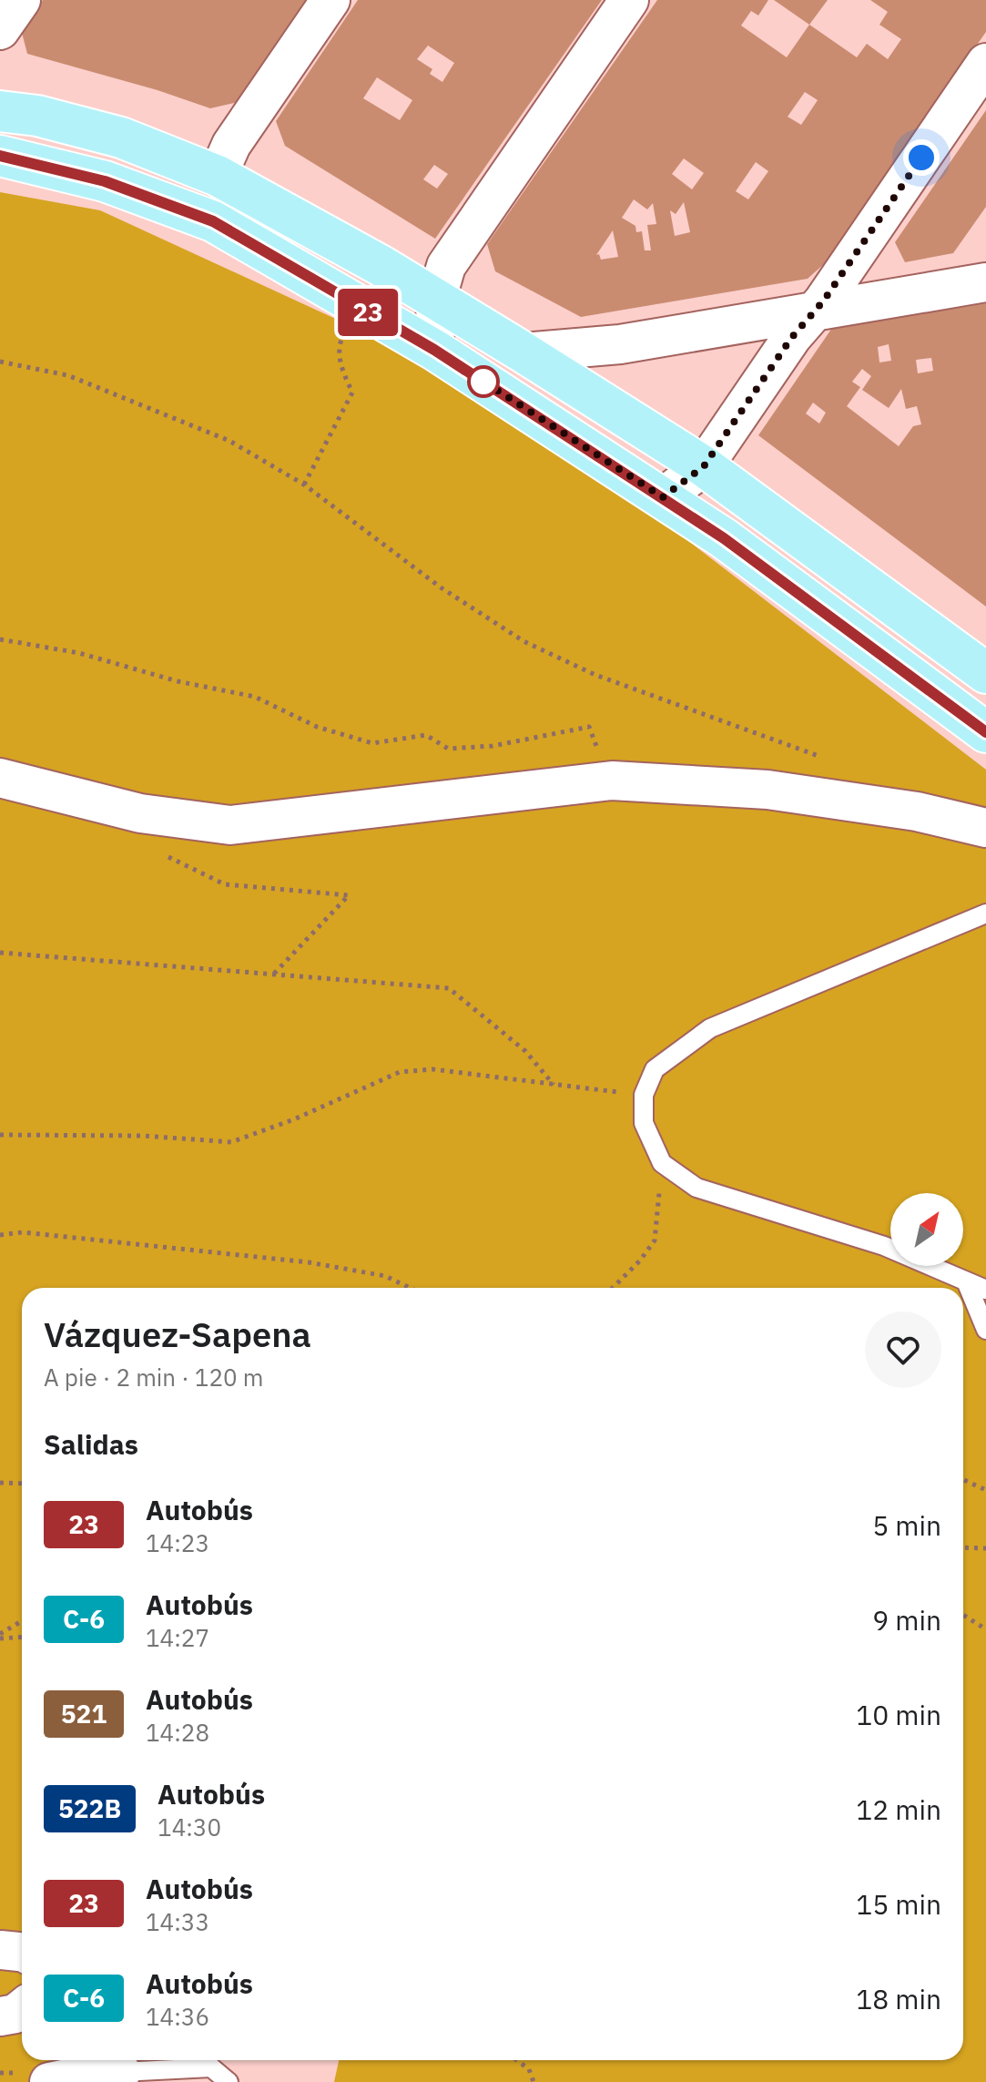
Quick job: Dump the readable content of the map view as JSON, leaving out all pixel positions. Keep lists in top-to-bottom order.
{
  "lines": ["bus line 23"],
  "north": "top right",
  "page": {
    "on_map": "23",
    "heading": [
      ["Vázquez-Sapena", "A pie · 2 min · 120 m"],
      "Salidas"
    ],
    "list": [
      {
        "mark": "23",
        "name": "Autobús",
        "note": "14:23",
        "value": "5 min"
      },
      {
        "mark": "C-6",
        "name": "Autobús",
        "note": "14:27",
        "value": "9 min"
      },
      {
        "mark": "521",
        "name": "Autobús",
        "note": "14:28",
        "value": "10 min"
      },
      {
        "mark": "522B",
        "name": "Autobús",
        "note": "14:30",
        "value": "12 min"
      },
      {
        "mark": "23",
        "name": "Autobús",
        "note": "14:33",
        "value": "15 min"
      },
      {
        "mark": "C-6",
        "name": "Autobús",
        "note": "14:36",
        "value": "18 min"
      }
    ]
  }
}
